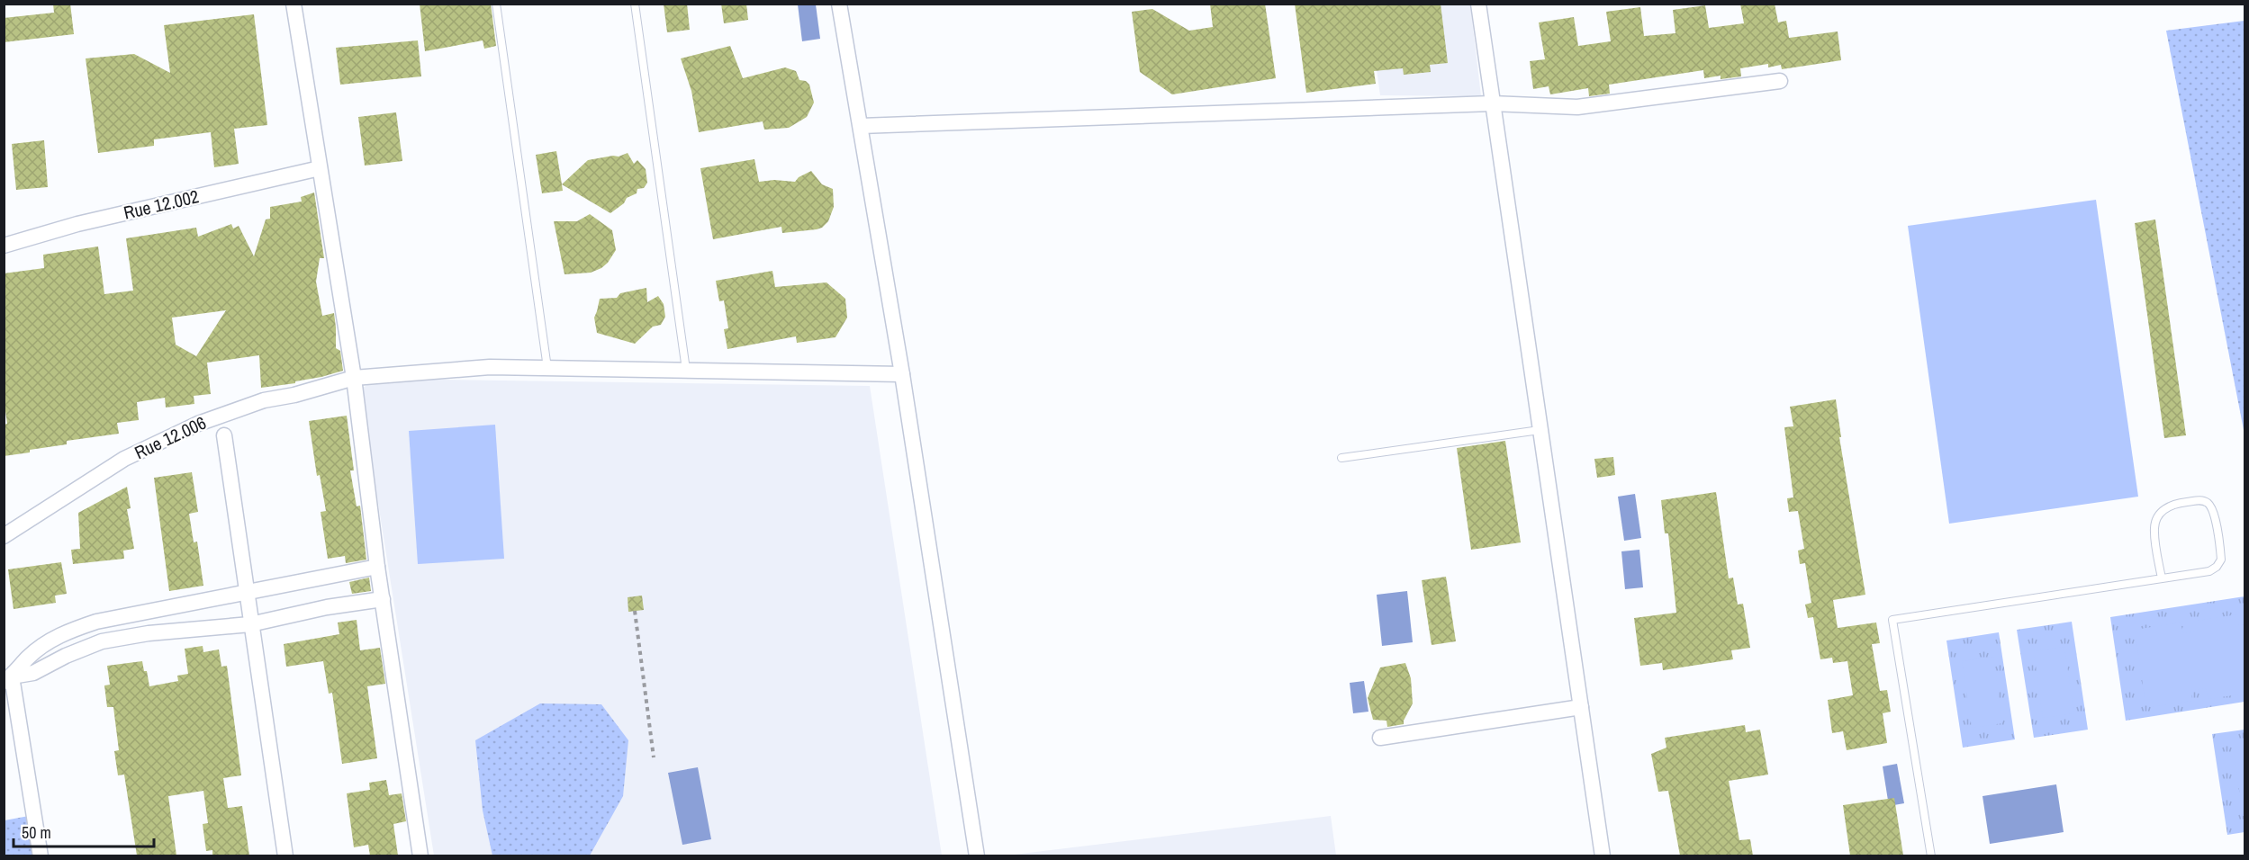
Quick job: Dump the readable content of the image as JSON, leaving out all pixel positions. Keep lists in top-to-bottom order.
{
  "streets": {
    "street": ["Rue 12.002", "Rue 12.006"]
  },
  "scale_bar": "50 m"
}
